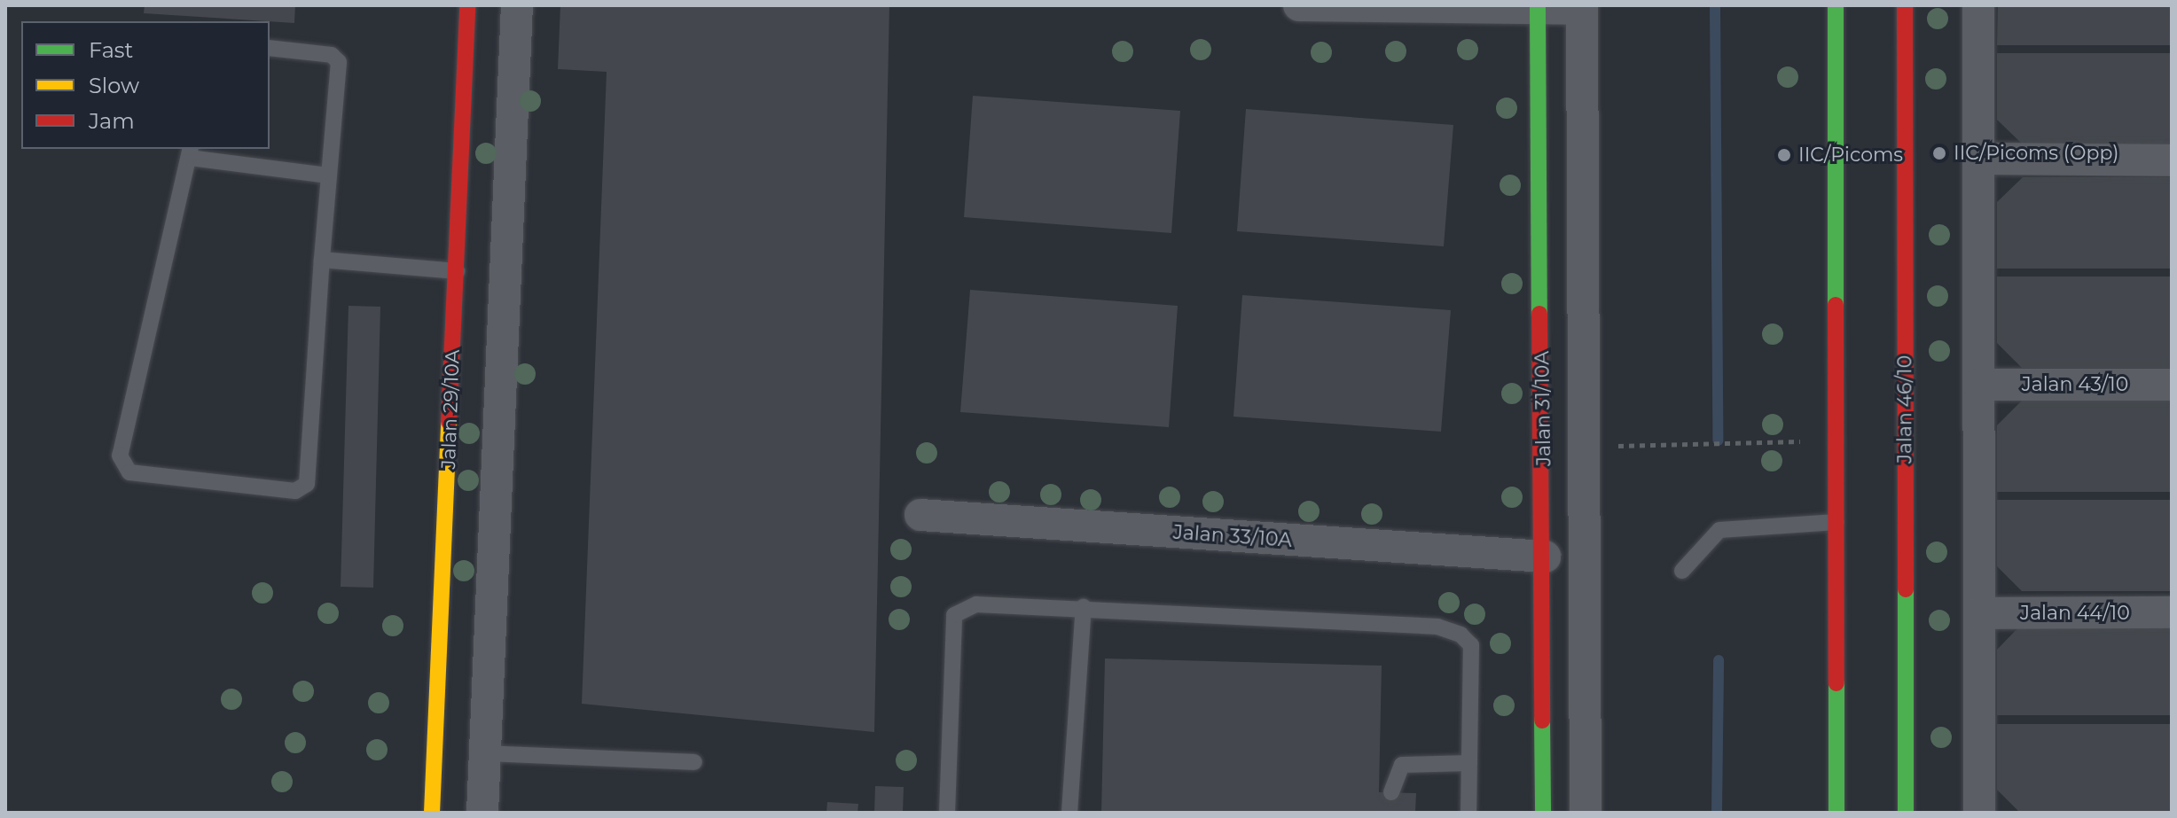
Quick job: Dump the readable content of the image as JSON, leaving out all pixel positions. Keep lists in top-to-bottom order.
{
  "streets": {
    "main road": ["Jalan 31/10A", "Jalan 29/10A", "Jalan 46/10"],
    "street": ["Jalan 43/10", "Jalan 33/10A", "Jalan 44/10"]
  },
  "crossings": [
    ["Jalan 31/10A", "Jalan 33/10A"]
  ],
  "places": ["IIC/Picoms (Opp)", "IIC/Picoms"],
  "legend": ["Fast", "Slow", "Jam"]
}
